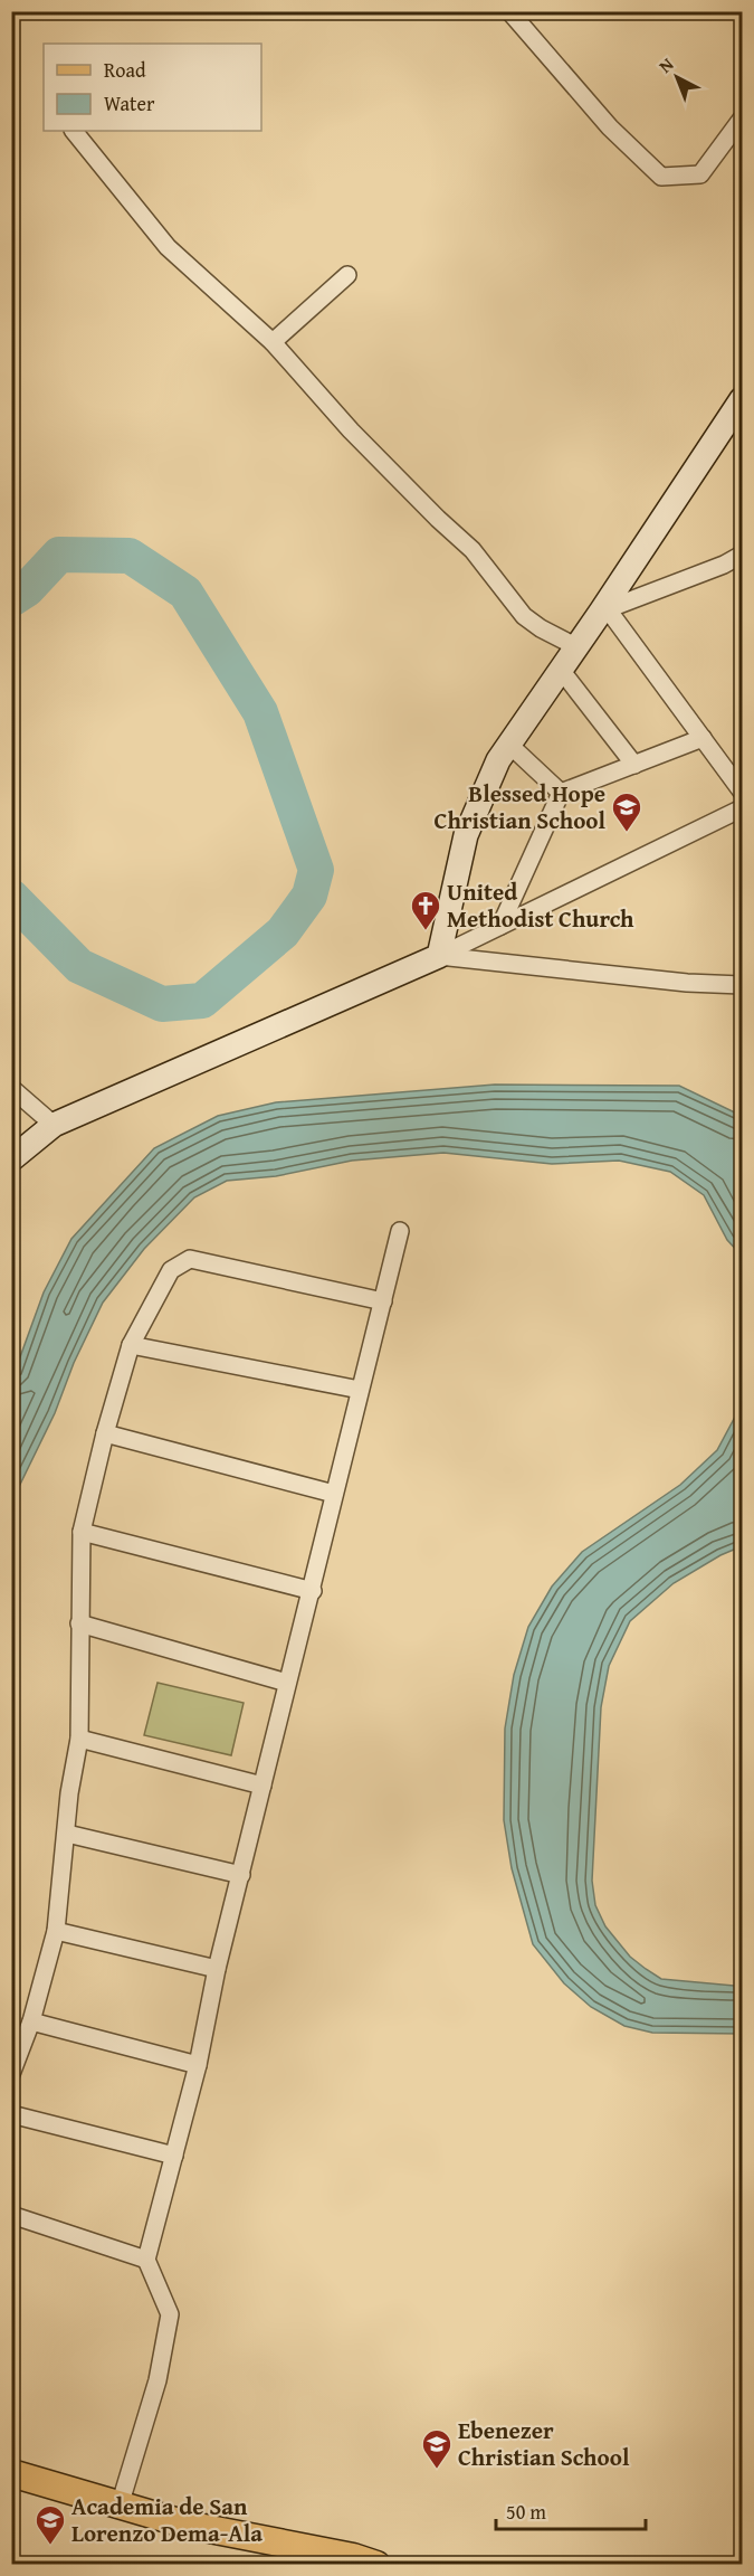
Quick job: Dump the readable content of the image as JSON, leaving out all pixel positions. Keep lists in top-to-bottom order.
{
  "places": {
    "school or university": ["Blessed Hope Christian School", "Ebenezer Christian School", "Academia de San Lorenzo Dema-Ala"],
    "church": ["United Methodist Church"]
  },
  "legend": ["Road", "Water"],
  "scale_bar": "50 m",
  "north": "top left"
}
